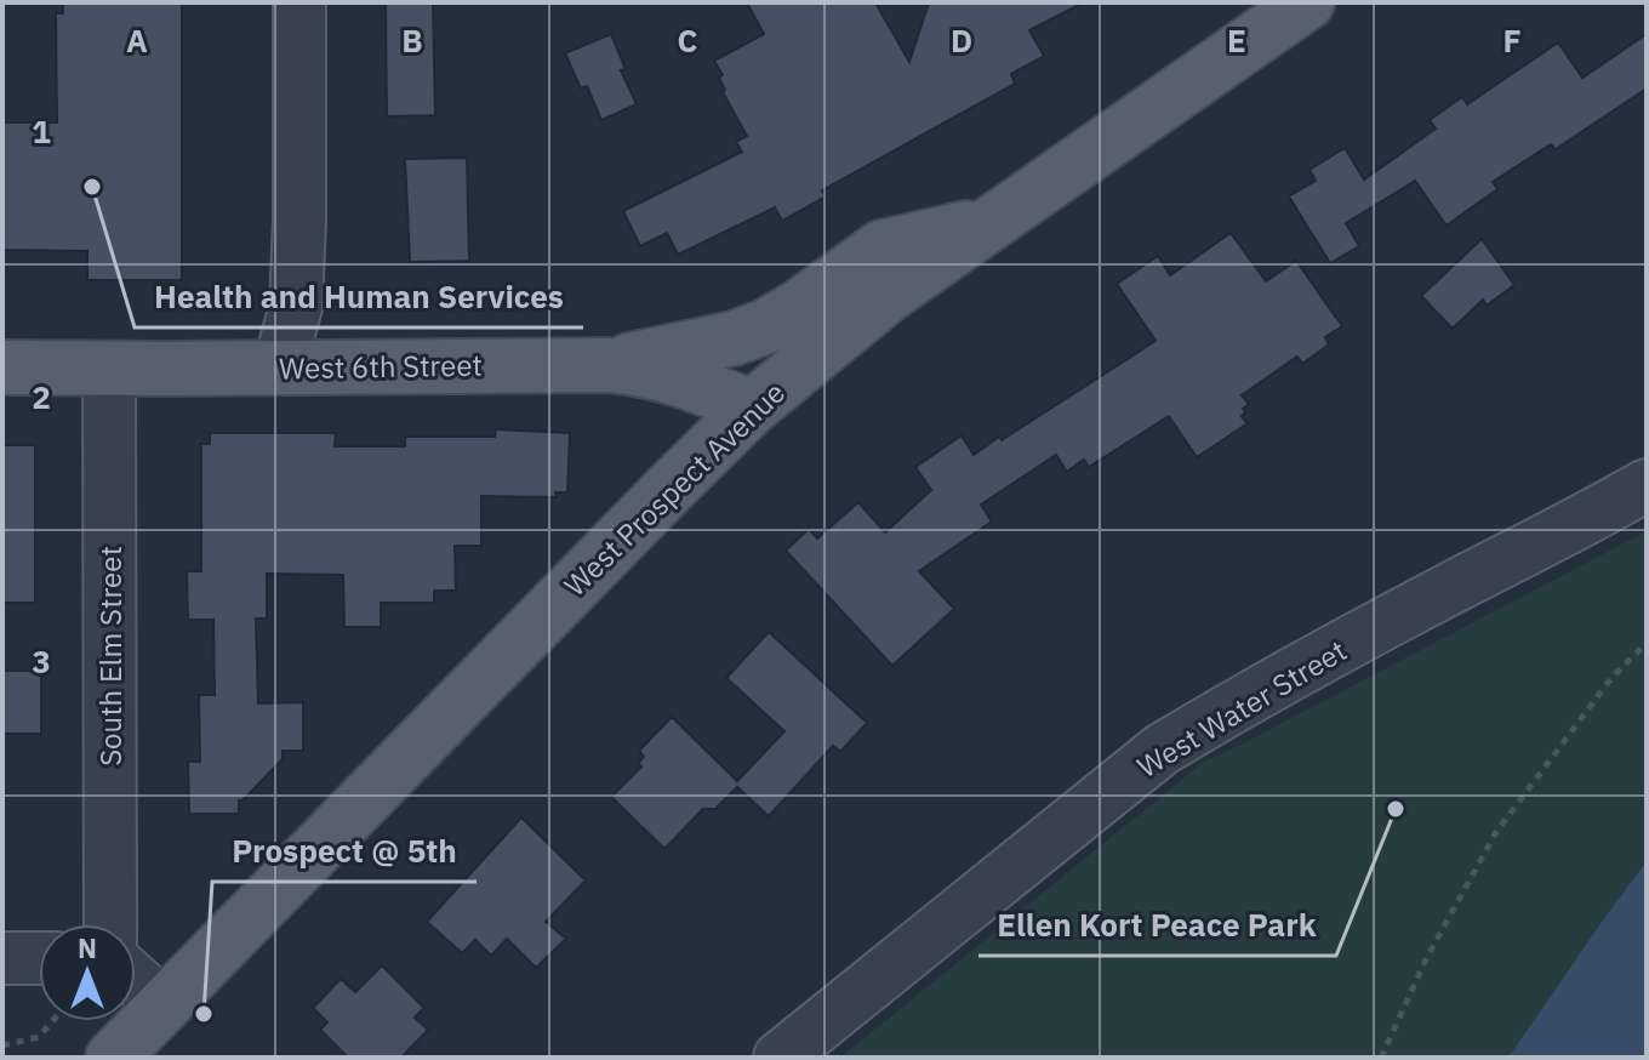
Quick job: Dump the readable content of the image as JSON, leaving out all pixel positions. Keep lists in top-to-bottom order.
{
  "streets": {
    "main road": ["West 6th Street", "West Prospect Avenue"],
    "street": ["South Elm Street", "West Water Street"]
  },
  "crossings": [
    ["West 6th Street", "West Prospect Avenue"],
    ["West 6th Street", "South Elm Street"]
  ],
  "places": ["Health and Human Services", "Ellen Kort Peace Park", "Prospect @ 5th"],
  "north": "top",
  "grid": {
    "columns": [
      "A",
      "B",
      "C",
      "D",
      "E",
      "F"
    ],
    "rows": ["1", "2", "3"]
  }
}
